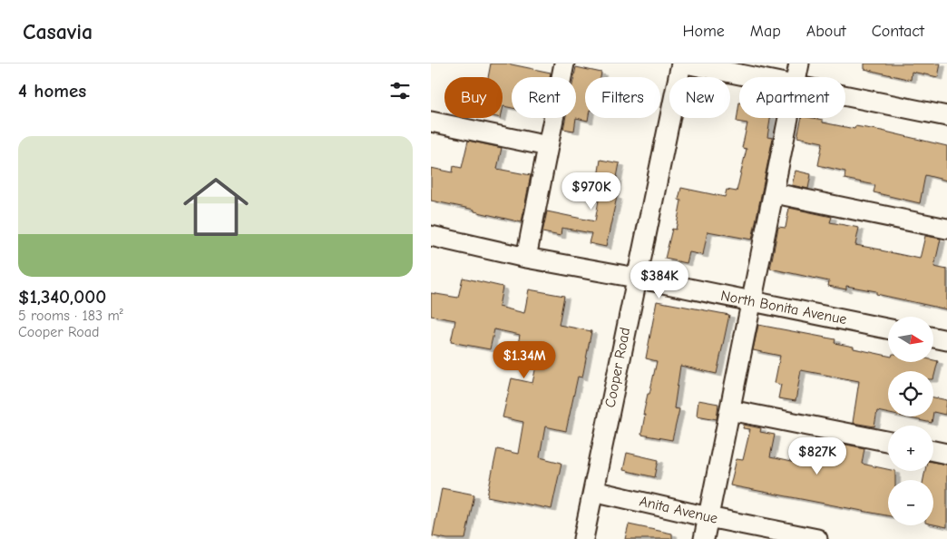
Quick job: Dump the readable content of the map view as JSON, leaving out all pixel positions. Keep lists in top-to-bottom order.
{
  "streets": {
    "street": ["North Bonita Avenue", "Cooper Road", "Anita Avenue"]
  },
  "crossings": [
    ["North Bonita Avenue", "Cooper Road"],
    ["Cooper Road", "Anita Avenue"]
  ],
  "north": "right",
  "page": {
    "header": "Casavia",
    "nav": [
      "Home",
      "Map",
      "About",
      "Contact"
    ],
    "heading": "4 homes",
    "chip": [
      "Buy",
      "Rent",
      "Filters",
      "New",
      "Apartment"
    ],
    "list": [
      {
        "name": "$1,340,000",
        "note": "5 rooms · 183 m² · Cooper Road"
      }
    ],
    "price": [
      "$970K",
      "$384K",
      "$1.34M",
      "$827K"
    ],
    "map_buttons": ["+", "−"]
  }
}
